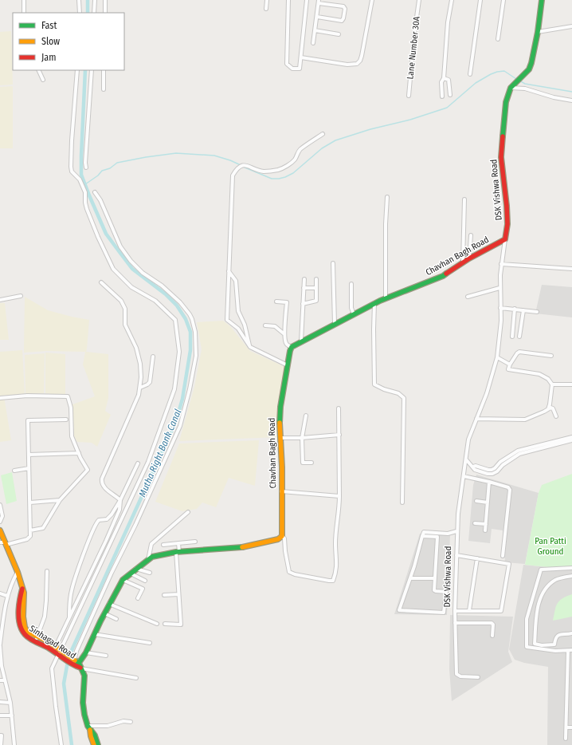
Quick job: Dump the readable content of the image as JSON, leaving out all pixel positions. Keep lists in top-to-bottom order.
{
  "streets": {
    "street": [
      "Lane Number 30A",
      "DSK Vishwa Road",
      "Chavhan Bagh Road",
      "Sinhagad Road"
    ]
  },
  "crossings": [
    ["DSK Vishwa Road", "Chavhan Bagh Road"]
  ],
  "water": ["Mutha Right Bank Canal"],
  "parks": ["Pan Patti Ground"],
  "legend": ["Fast", "Slow", "Jam"]
}
